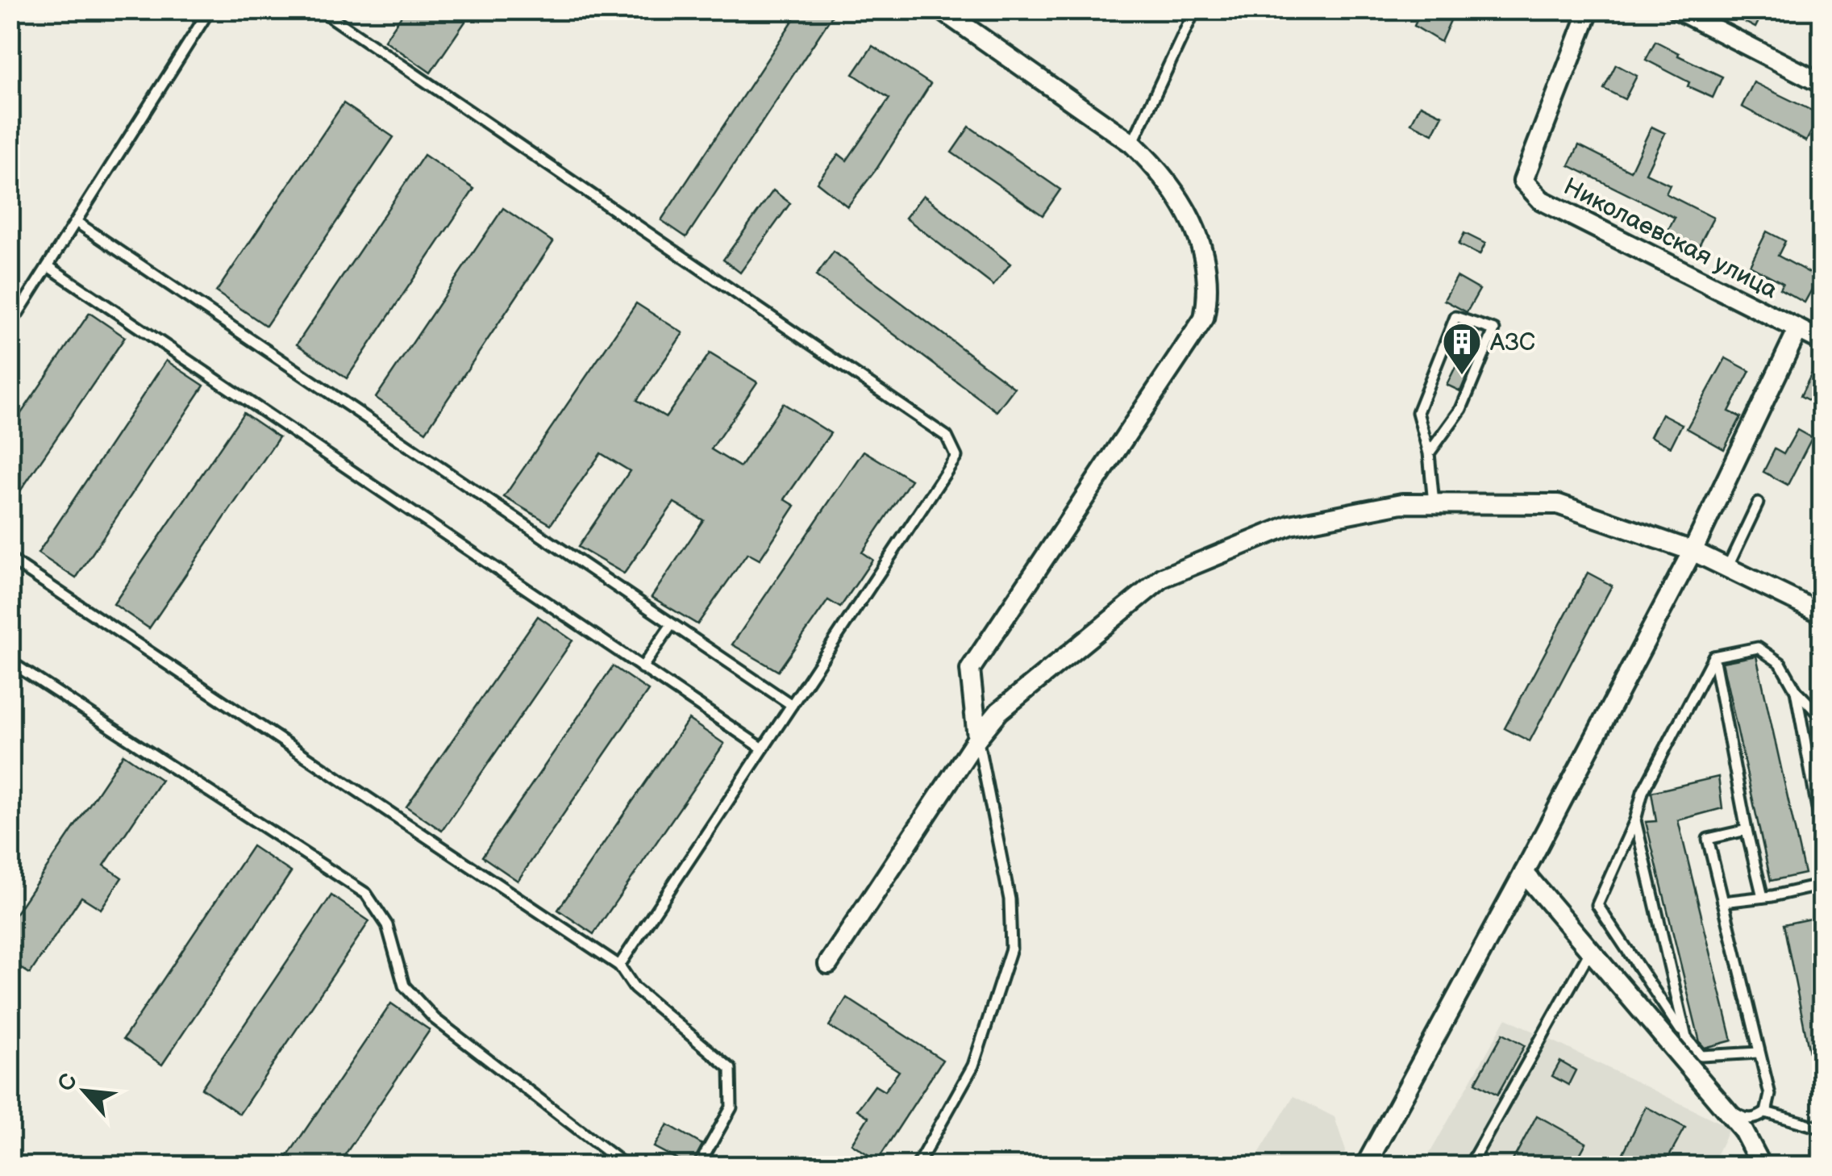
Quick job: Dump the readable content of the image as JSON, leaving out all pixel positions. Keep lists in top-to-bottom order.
{
  "streets": {
    "street": ["Николаевская улица"]
  },
  "places": {
    "building": ["АЗС"]
  },
  "north": "top left"
}
